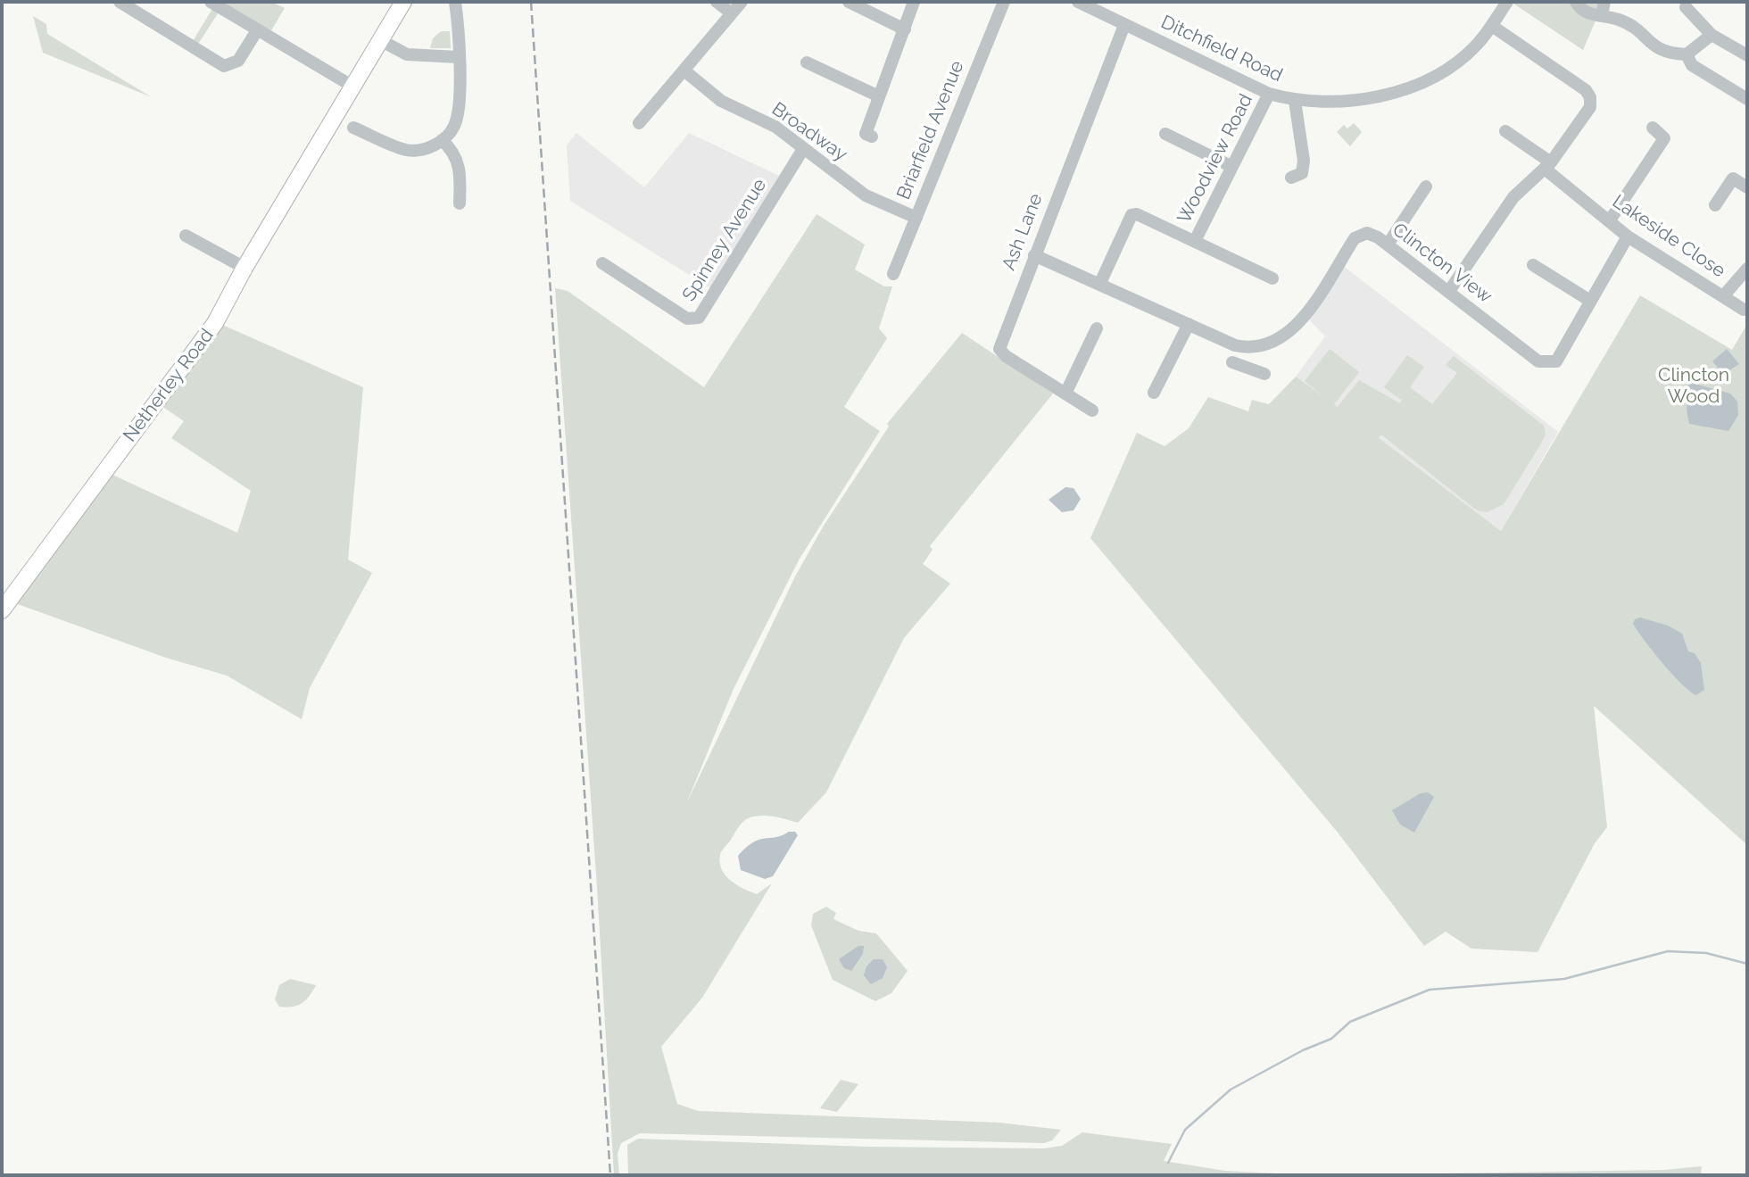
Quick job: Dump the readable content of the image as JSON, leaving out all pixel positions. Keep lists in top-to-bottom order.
{
  "streets": {
    "main road": ["Netherley Road"],
    "street": [
      "Ditchfield Road",
      "Briarfield Avenue",
      "Broadway",
      "Woodview Road",
      "Ash Lane",
      "Lakeside Close",
      "Spinney Avenue",
      "Clincton View"
    ]
  },
  "crossings": [
    ["Ditchfield Road", "Woodview Road"],
    ["Ditchfield Road", "Ash Lane"],
    ["Briarfield Avenue", "Broadway"],
    ["Broadway", "Spinney Avenue"],
    ["Lakeside Close", "Clincton View"]
  ],
  "parks": ["Clincton Wood"]
}
